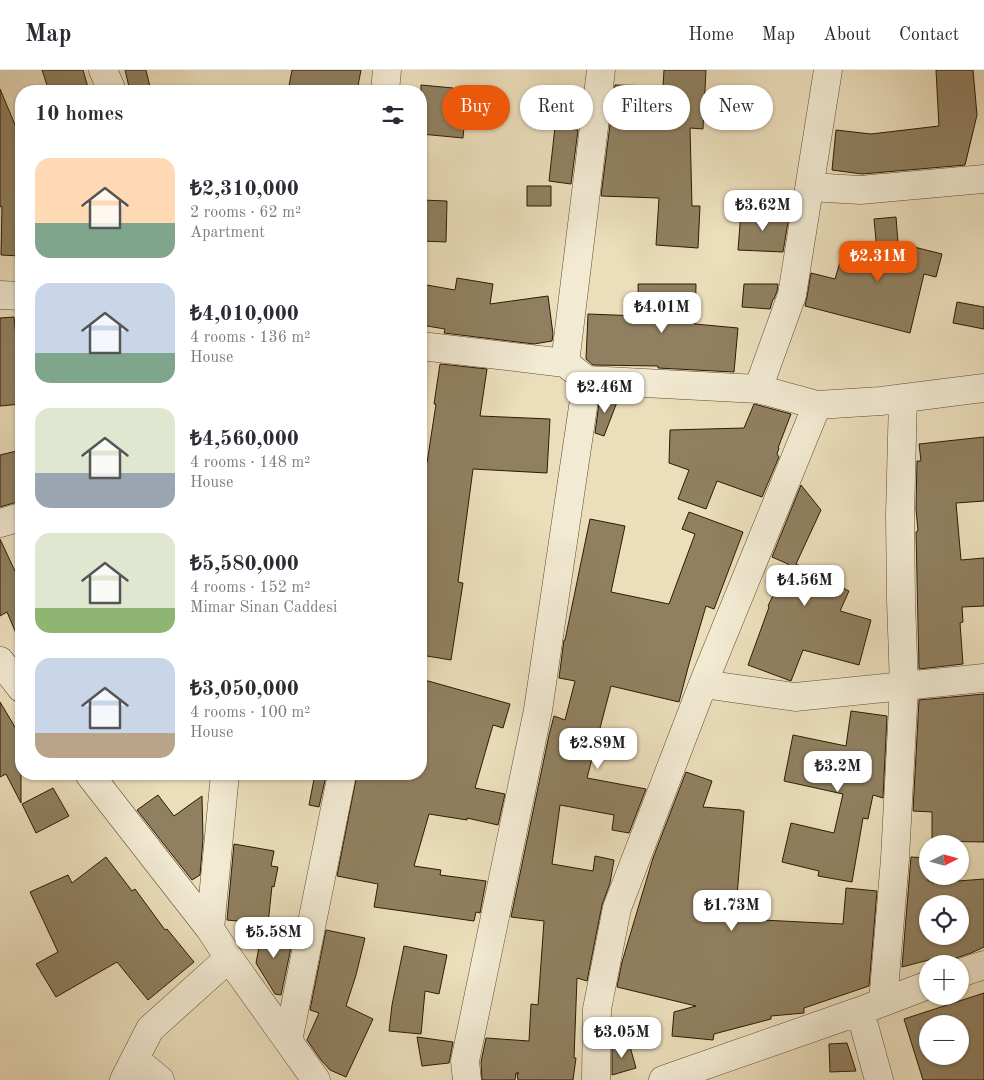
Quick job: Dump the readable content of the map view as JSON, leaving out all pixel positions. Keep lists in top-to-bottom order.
{
  "north": "right",
  "page": {
    "header": "Map",
    "nav": [
      "Home",
      "Map",
      "About",
      "Contact"
    ],
    "chip": [
      "Buy",
      "Rent",
      "Filters",
      "New"
    ],
    "heading": "10 homes",
    "list": [
      {
        "name": "₺2,310,000",
        "note": "2 rooms · 62 m² · Apartment"
      },
      {
        "name": "₺4,010,000",
        "note": "4 rooms · 136 m² · House"
      },
      {
        "name": "₺4,560,000",
        "note": "4 rooms · 148 m² · House"
      },
      {
        "name": "₺5,580,000",
        "note": "4 rooms · 152 m² · Mimar Sinan Caddesi"
      },
      {
        "name": "₺3,050,000",
        "note": "4 rooms · 100 m² · House"
      }
    ],
    "price": [
      "₺3.62M",
      "₺2.31M",
      "₺4.01M",
      "₺2.46M",
      "₺4.56M",
      "₺2.89M",
      "₺3.2M",
      "₺1.73M",
      "₺5.58M",
      "₺3.05M"
    ],
    "map_buttons": ["+", "−"]
  }
}
